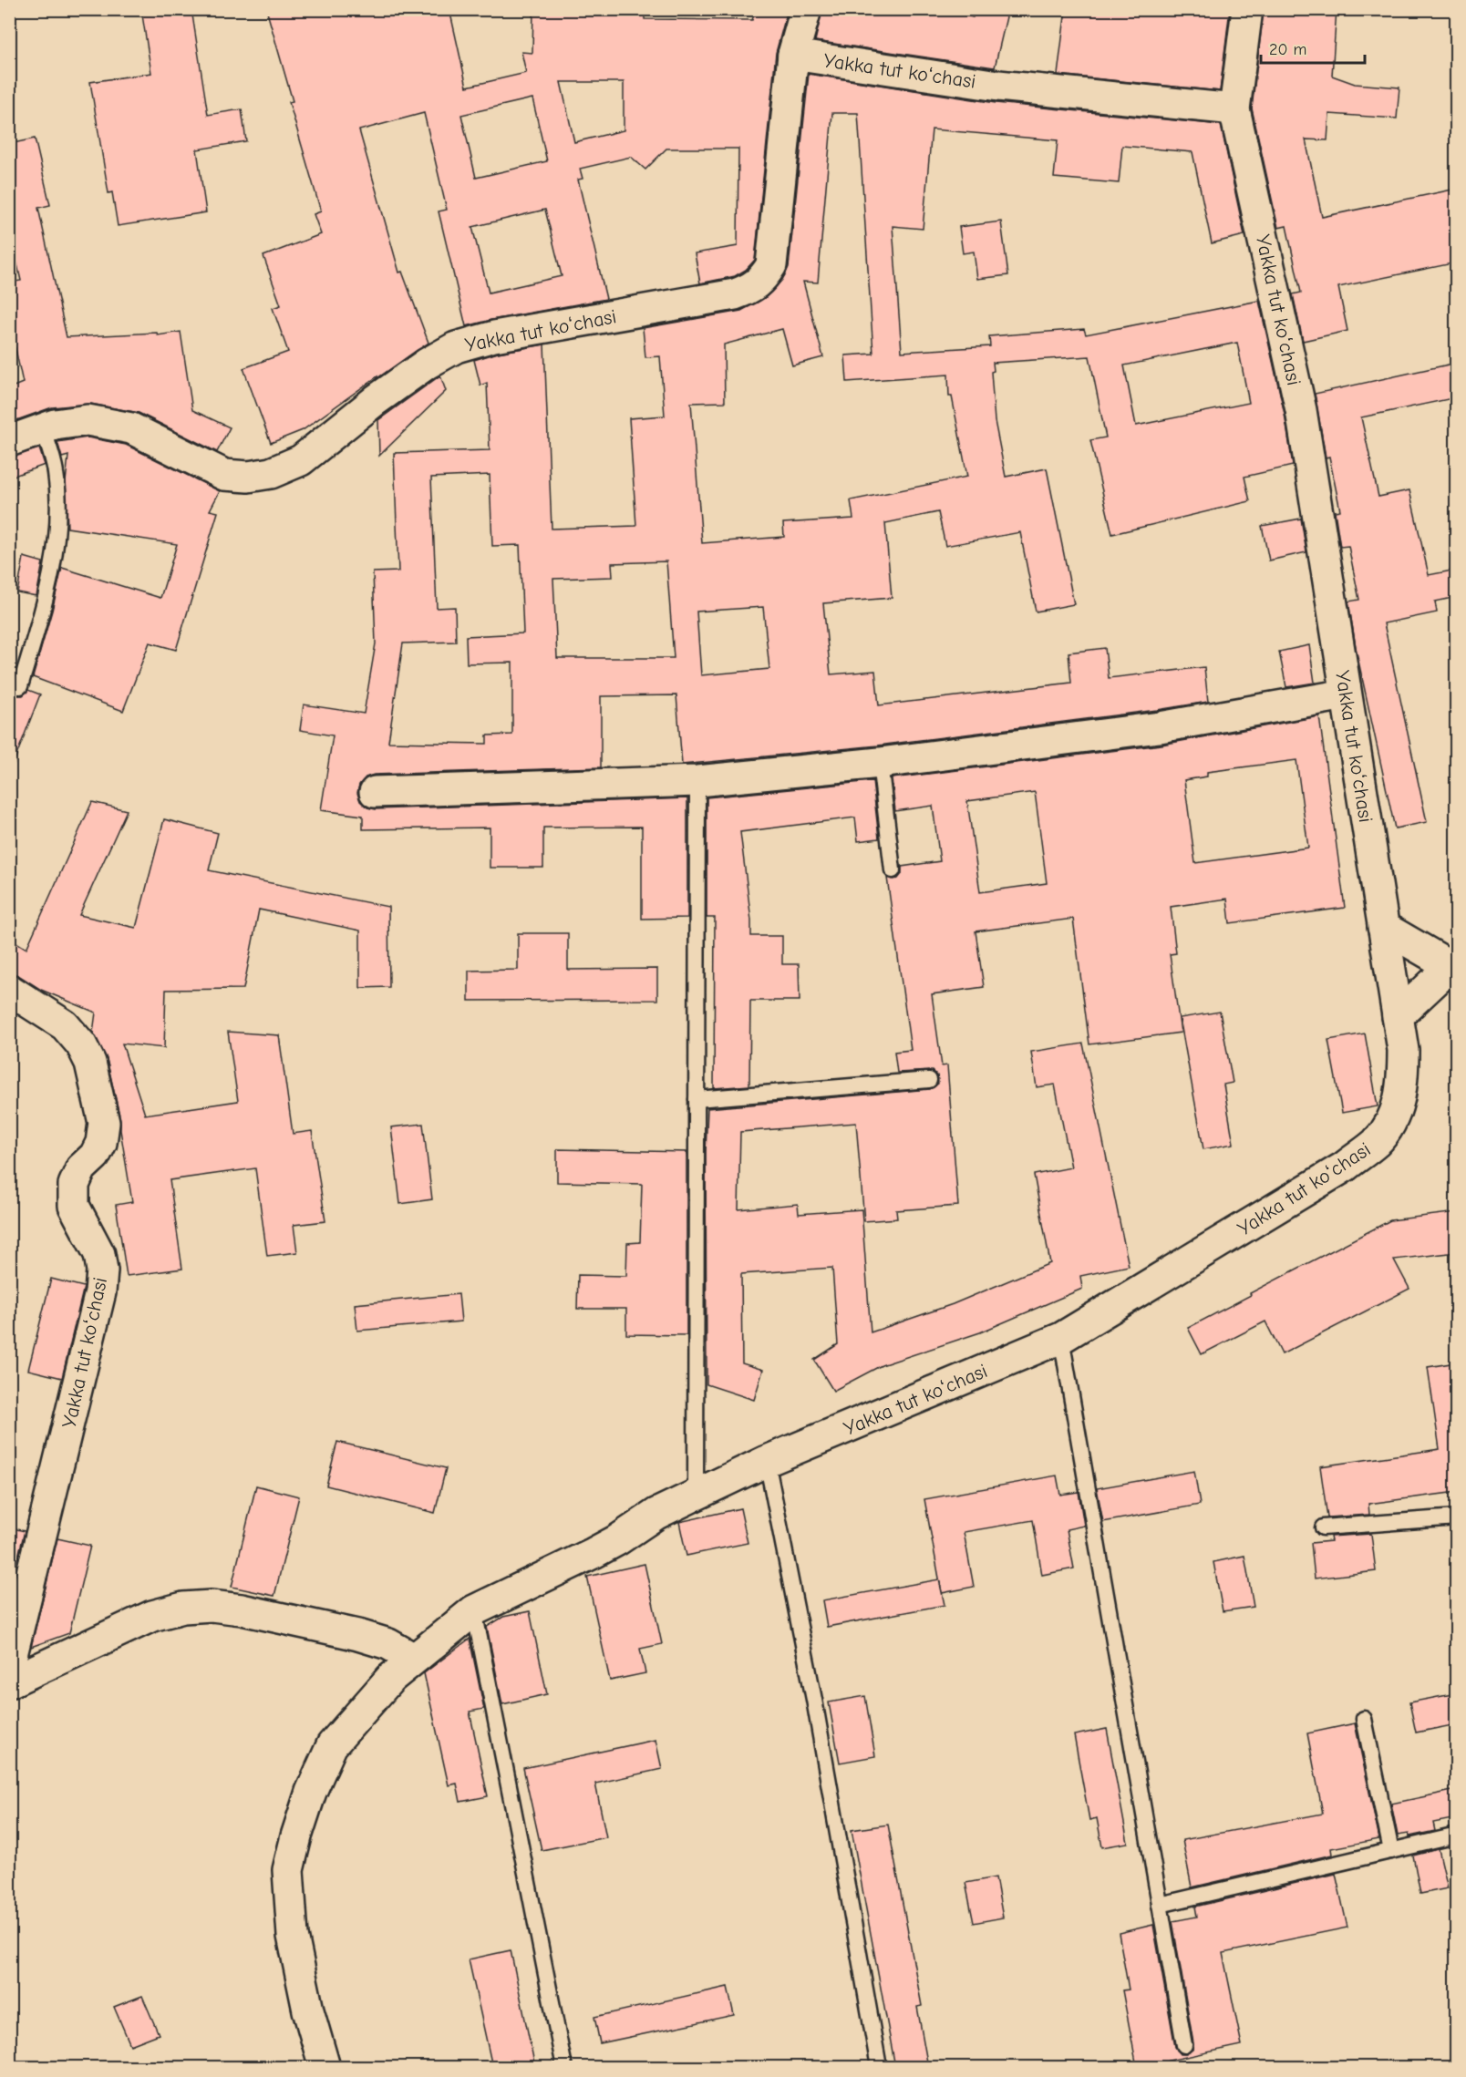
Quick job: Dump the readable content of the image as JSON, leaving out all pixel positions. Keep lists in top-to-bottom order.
{
  "streets": {
    "street": ["Yakka tut koʻchasi"]
  },
  "scale_bar": "20 m"
}
